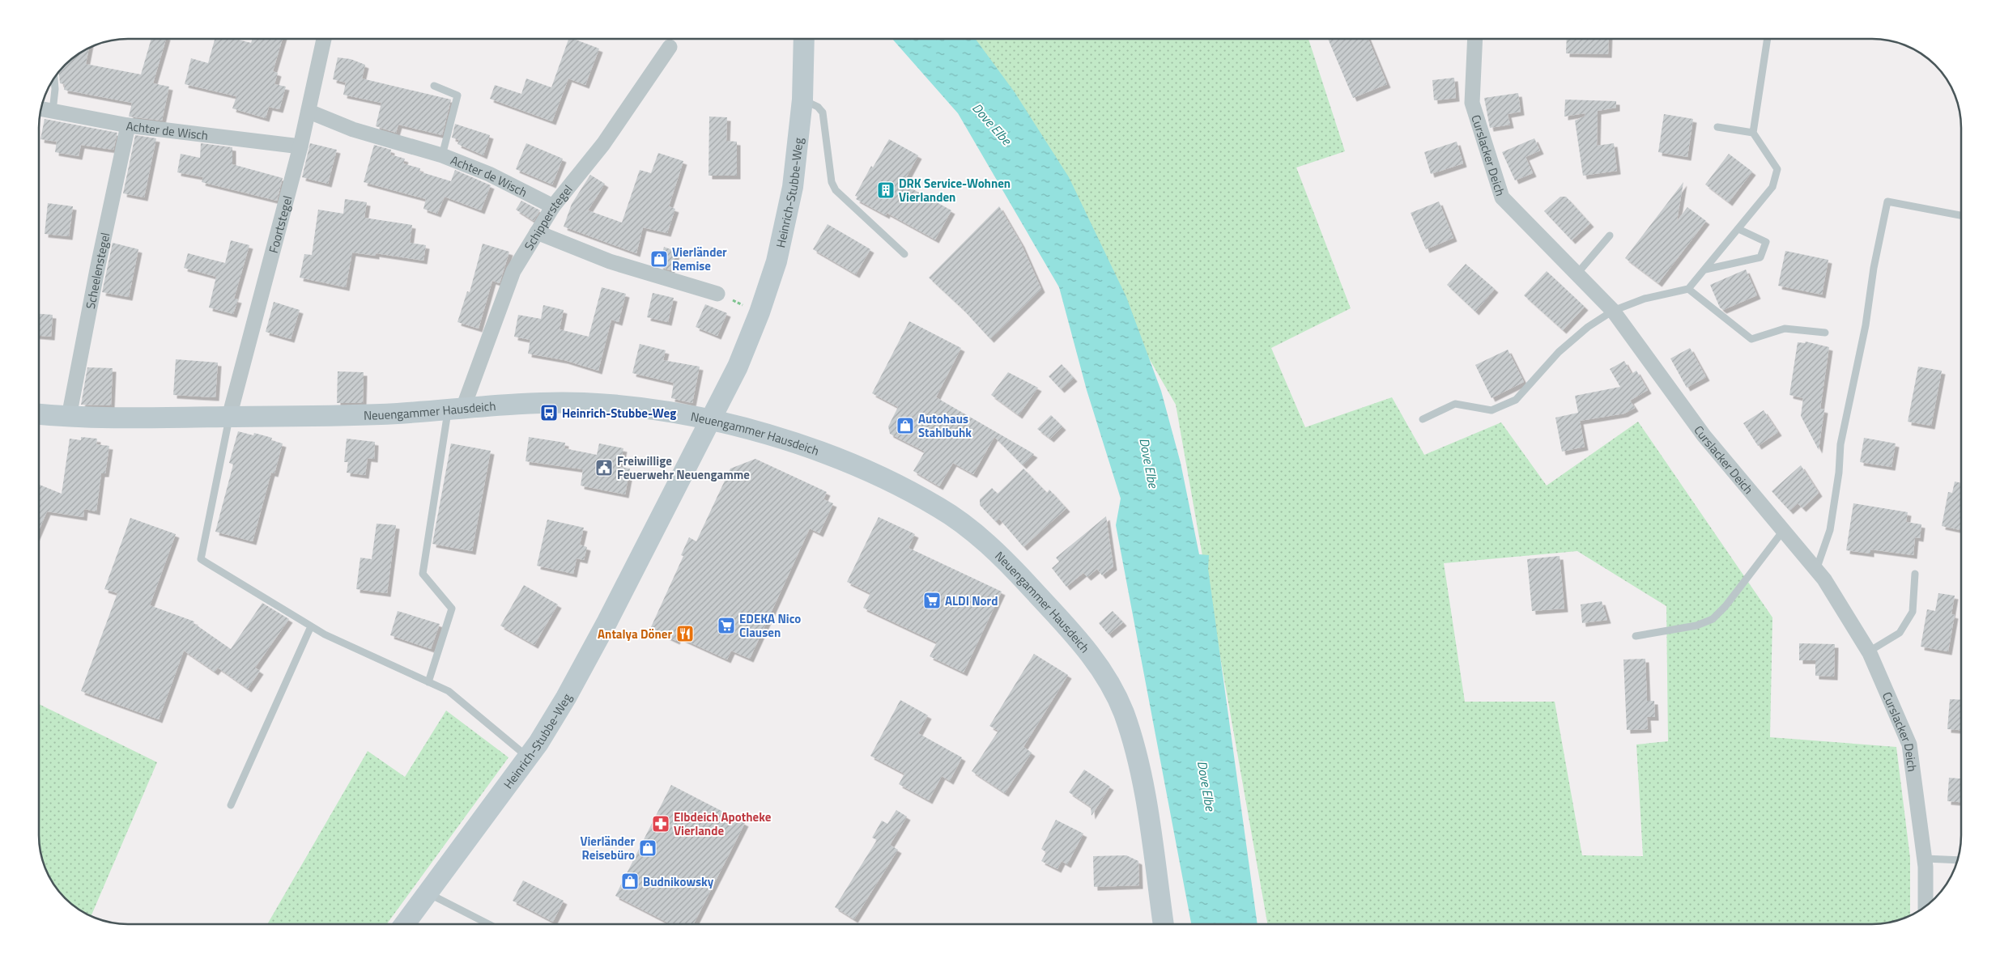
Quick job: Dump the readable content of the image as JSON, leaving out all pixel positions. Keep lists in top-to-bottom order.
{
  "streets": {
    "street": [
      "Achter de Wisch",
      "Curslacker Deich",
      "Heinrich-Stubbe-Weg",
      "Schipperstegel",
      "Foortstegel",
      "Scheelenstegel",
      "Neuengammer Hausdeich"
    ]
  },
  "crossings": [
    ["Achter de Wisch", "Schipperstegel"],
    ["Achter de Wisch", "Foortstegel"],
    ["Achter de Wisch", "Scheelenstegel"],
    ["Heinrich-Stubbe-Weg", "Neuengammer Hausdeich"],
    ["Schipperstegel", "Neuengammer Hausdeich"],
    ["Foortstegel", "Neuengammer Hausdeich"],
    ["Scheelenstegel", "Neuengammer Hausdeich"]
  ],
  "water": ["Dove Elbe"],
  "places": {
    "building": ["DRK Service-Wohnen Vierlanden"],
    "shop": [
      "Vierländer Remise",
      "Autohaus Stahlbuhk",
      "Vierländer Reisebüro",
      "Budnikowsky"
    ],
    "bus stop": ["Heinrich-Stubbe-Weg"],
    "public building": ["Freiwillige Feuerwehr Neuengamme"],
    "supermarket": ["ALDI Nord", "EDEKA Nico Clausen"],
    "restaurant": ["Antalya Döner"],
    "pharmacy": ["Elbdeich Apotheke Vierlande"]
  }
}
